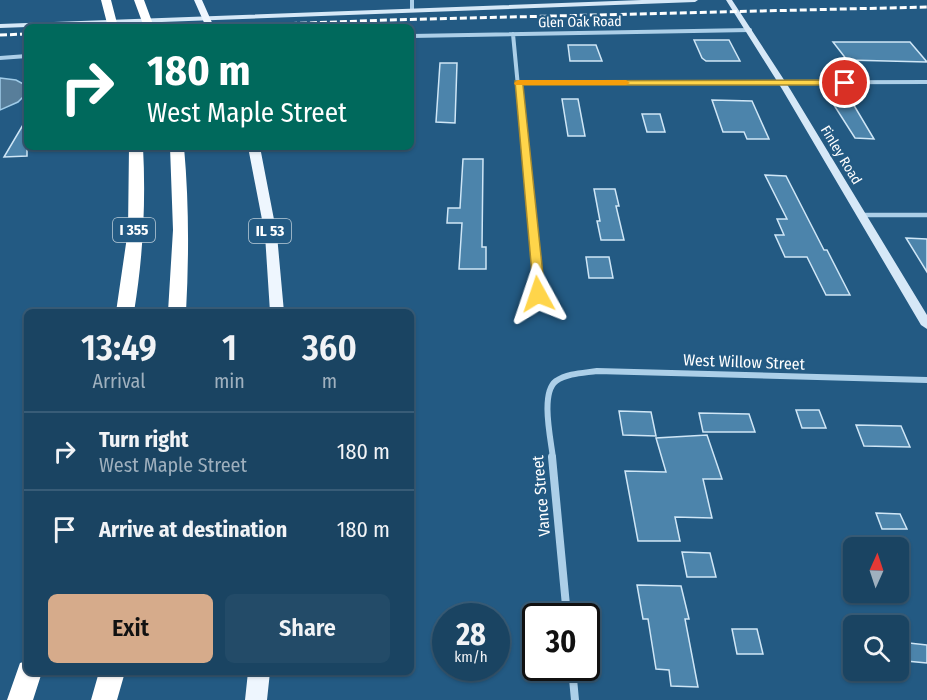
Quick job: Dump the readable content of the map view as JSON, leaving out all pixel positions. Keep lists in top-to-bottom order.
{
  "streets": {
    "highway": ["I 355"],
    "main road": ["IL 53"],
    "street": [
      "Glen Oak Road",
      "Finley Road",
      "West Willow Street",
      "Vance Street"
    ]
  },
  "crossings": [
    ["Glen Oak Road", "Finley Road"],
    ["West Willow Street", "Vance Street"]
  ],
  "north": "top",
  "page": {
    "turn": ["180 m", "West Maple Street"],
    "eta": [
      "13:49",
      "Arrival",
      "1",
      "min",
      "360",
      "m"
    ],
    "list": [
      {
        "name": "Turn right",
        "note": "West Maple Street",
        "value": "180 m"
      },
      {
        "name": "Arrive at destination",
        "value": "180 m"
      }
    ],
    "buttons": ["Exit", "Share"],
    "speed": "28 km/h",
    "limit": "30"
  }
}
